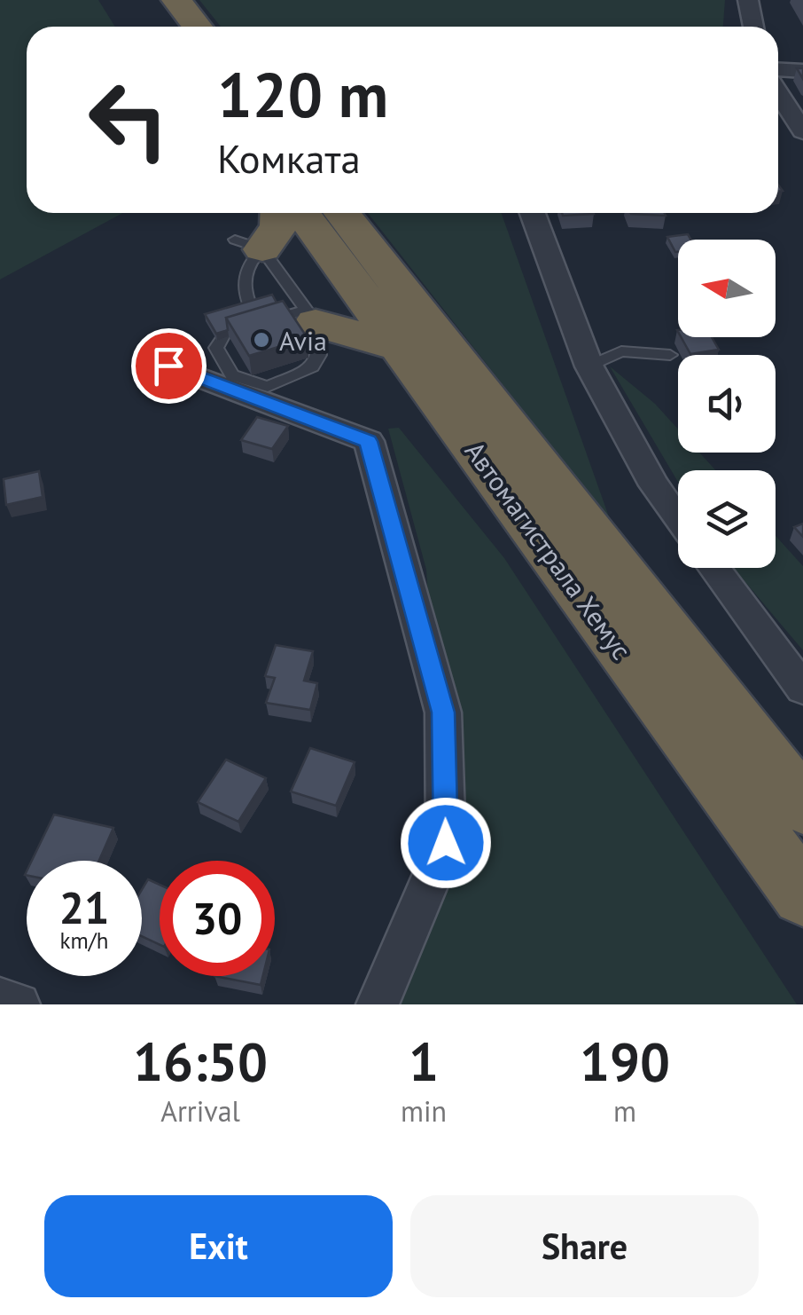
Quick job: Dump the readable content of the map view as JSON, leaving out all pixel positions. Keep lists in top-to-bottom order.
{
  "streets": {
    "highway": ["Автомагистрала Хемус"]
  },
  "places": ["Avia"],
  "north": "left",
  "page": {
    "turn": ["120 m", "Комката"],
    "speed": "21 km/h",
    "limit": "30",
    "eta": [
      "16:50",
      "Arrival",
      "1",
      "min",
      "190",
      "m"
    ],
    "buttons": ["Exit", "Share"]
  }
}
